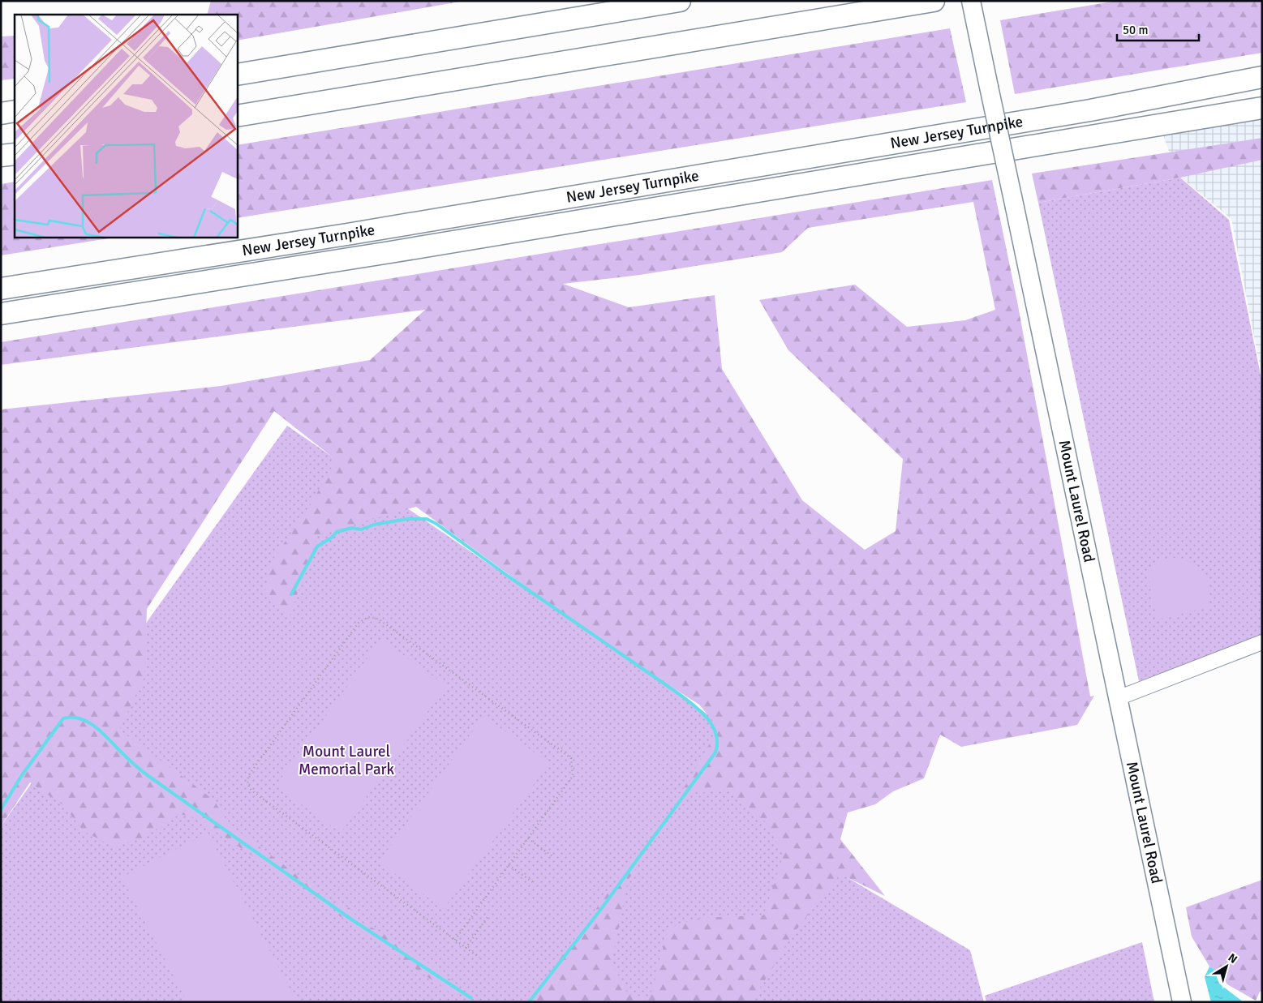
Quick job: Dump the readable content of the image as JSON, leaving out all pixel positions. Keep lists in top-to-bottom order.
{
  "streets": {
    "highway": ["New Jersey Turnpike"],
    "main road": ["Mount Laurel Road"]
  },
  "parks": ["Mount Laurel Memorial Park"],
  "scale_bar": "50 m",
  "north": "top right"
}
